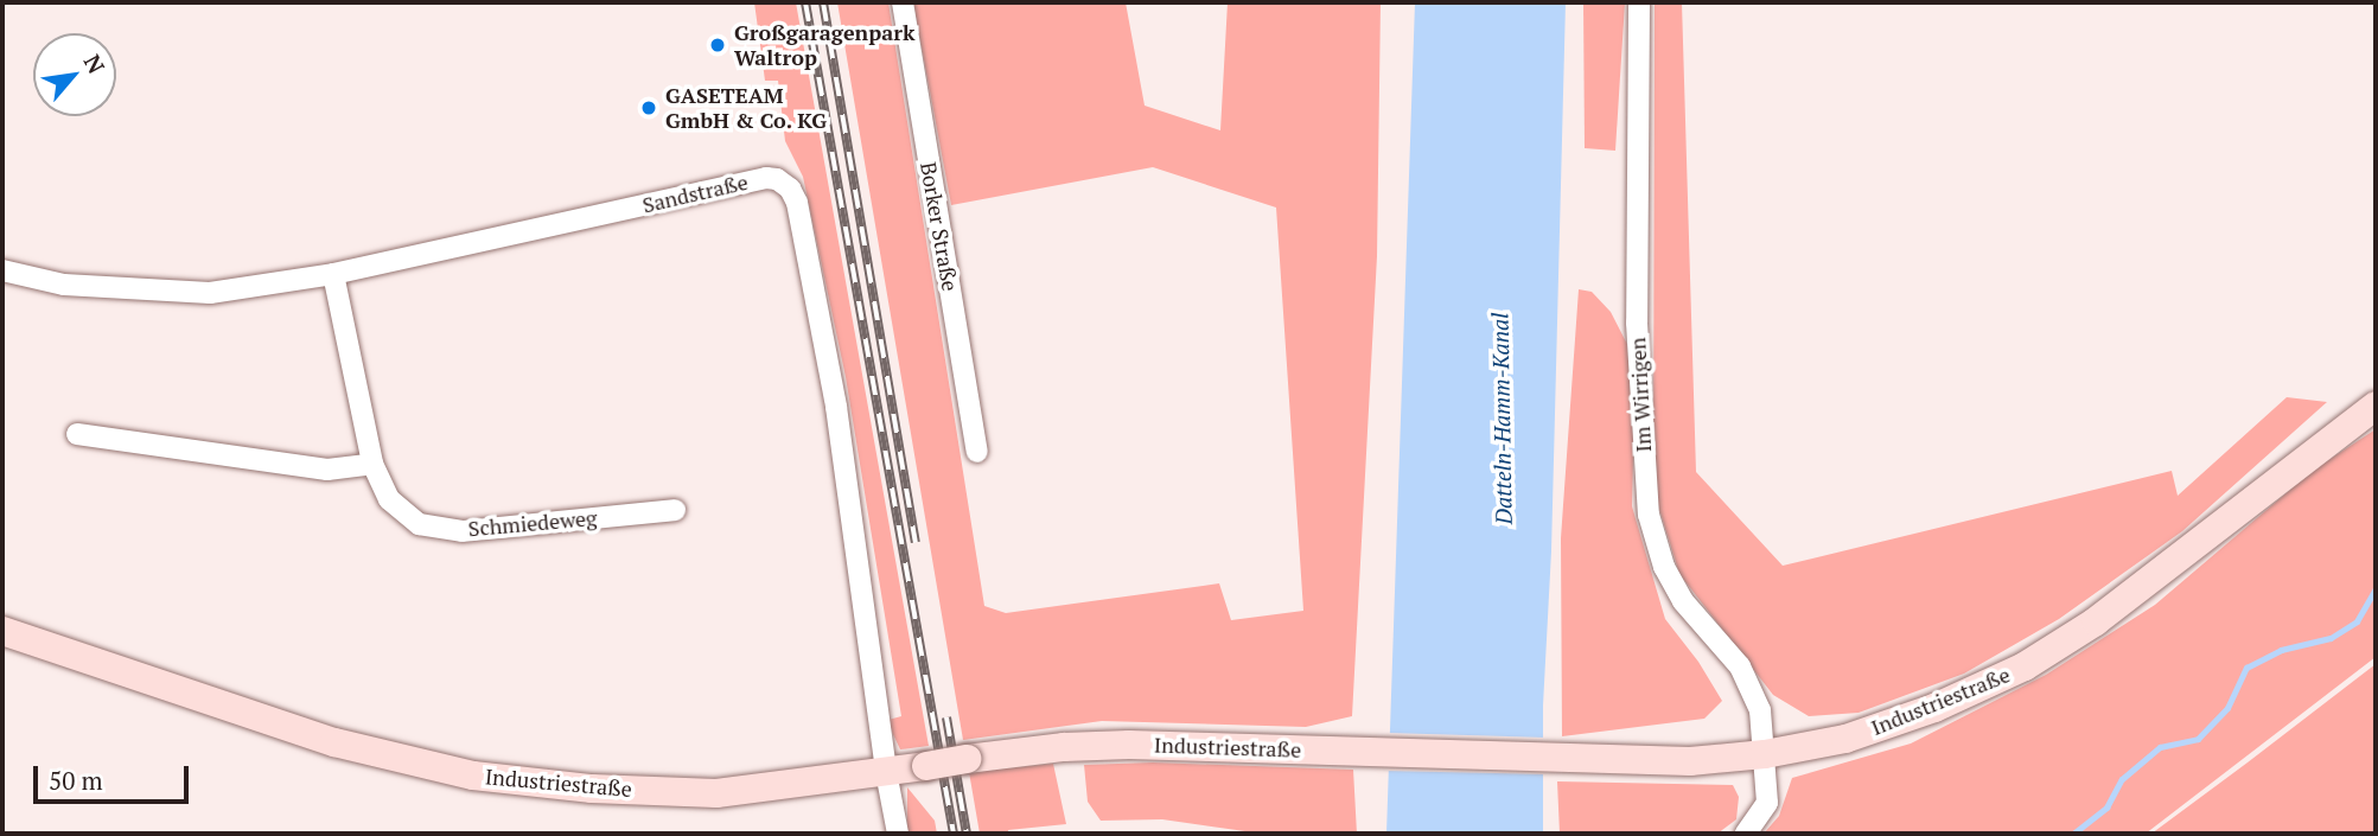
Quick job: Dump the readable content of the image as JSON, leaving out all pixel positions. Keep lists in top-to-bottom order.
{
  "streets": {
    "main road": ["Industriestraße"],
    "street": [
      "Sandstraße",
      "Borker Straße",
      "Im Wirrigen",
      "Schmiedeweg"
    ]
  },
  "crossings": [
    ["Sandstraße", "Schmiedeweg"],
    ["Sandstraße", "Industriestraße"],
    ["Im Wirrigen", "Industriestraße"]
  ],
  "water": ["Datteln-Hamm-Kanal"],
  "places": ["Großgaragenpark Waltrop", "GASETEAM GmbH & Co. KG"],
  "scale_bar": "50 m",
  "north": "top right"
}
